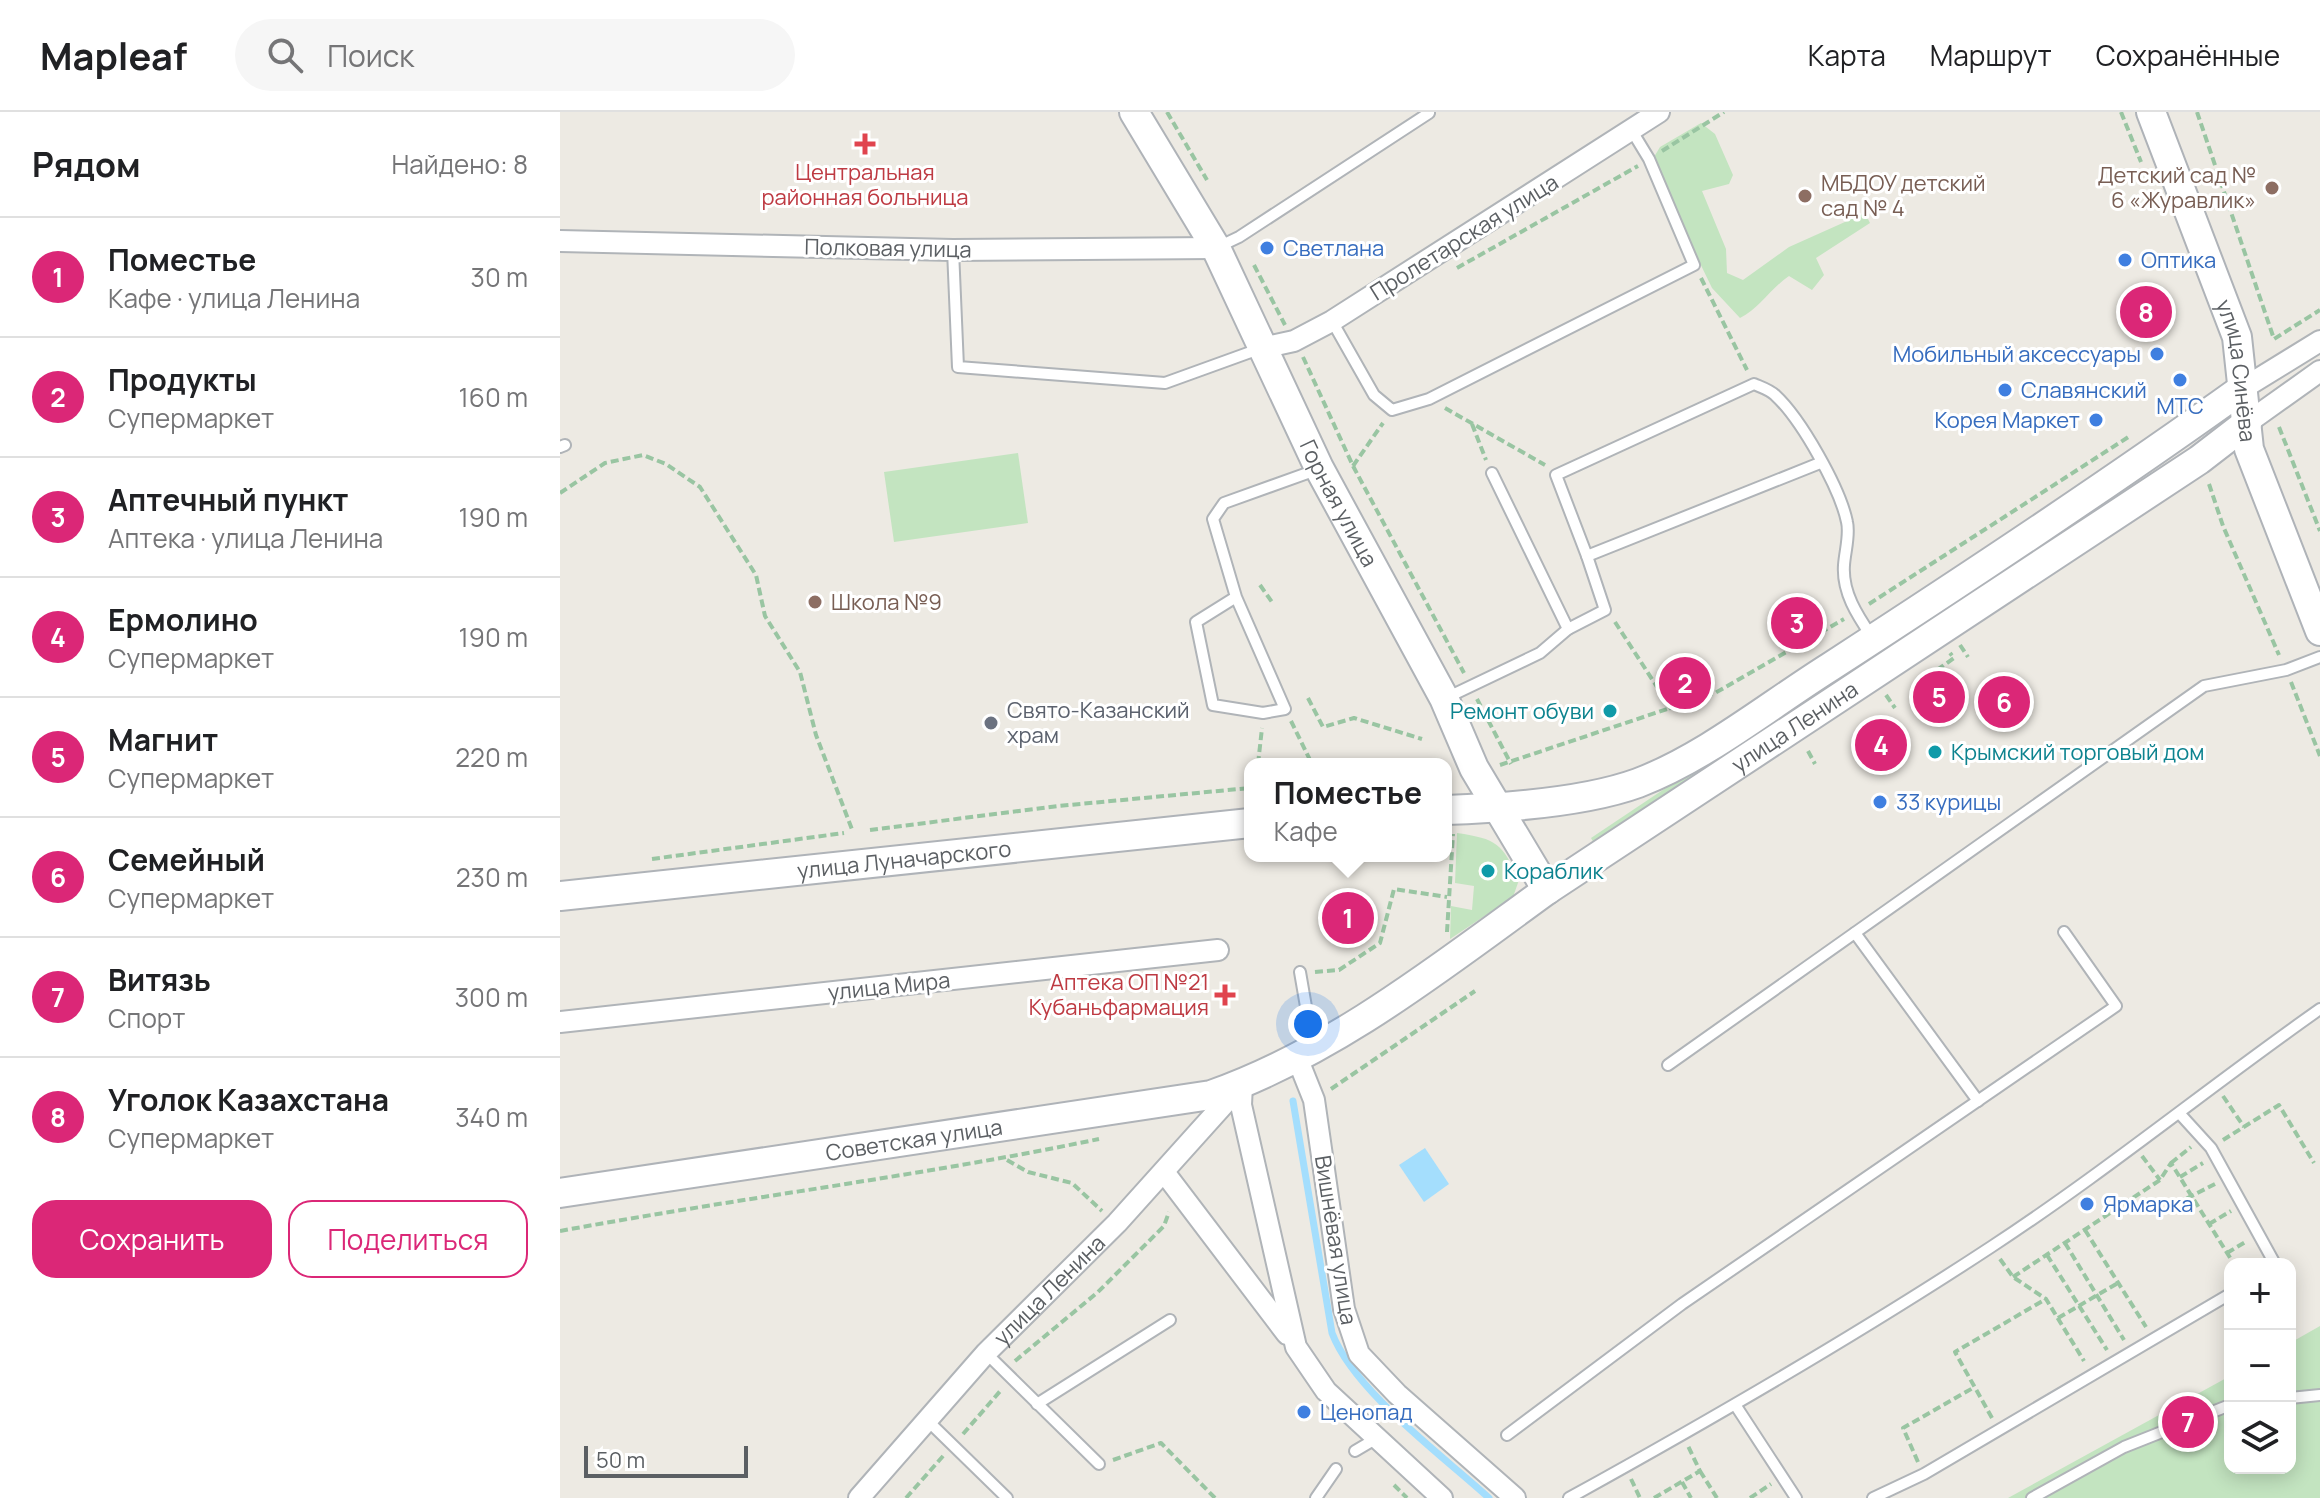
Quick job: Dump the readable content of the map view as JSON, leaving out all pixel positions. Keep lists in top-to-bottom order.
{
  "streets": {
    "main road": [
      "улица Синёва",
      "Горная улица",
      "улица Ленина",
      "улица Луначарского",
      "Советская улица"
    ],
    "street": [
      "Пролетарская улица",
      "Полковая улица",
      "улица Мира",
      "Вишнёвая улица"
    ]
  },
  "crossings": [
    ["Пролетарская улица", "Горная улица"],
    ["Полковая улица", "Горная улица"],
    ["улица Синёва", "улица Ленина"],
    ["Горная улица", "улица Ленина"],
    ["улица Ленина", "Советская улица"],
    ["улица Ленина", "Вишнёвая улица"]
  ],
  "places": {
    "health": ["Центральная районная больница", "Аптека ОП №21 Кубаньфармация"],
    "other": [
      "Детский сад № 6 «Журавлик»",
      "МБДОУ детский сад № 4",
      "Светлана",
      "Оптика",
      "Мобильный аксессуары",
      "МТС",
      "Славянский",
      "Корея Маркет",
      "Школа №9",
      "Ремонт обуви",
      "Свято-Казанский храм",
      "Крымский торговый дом",
      "33 курицы",
      "Кораблик",
      "Ярмарка",
      "Ценопад"
    ]
  },
  "scale_bar": "50 m",
  "page": {
    "header": "Mapleaf",
    "search": "Поиск",
    "nav": ["Карта", "Маршрут", "Сохранённые"],
    "heading": ["Рядом", "Найдено: 8"],
    "list": [
      {
        "mark": "1",
        "name": "Поместье",
        "note": "Кафе · улица Ленина",
        "value": "30 m"
      },
      {
        "mark": "2",
        "name": "Продукты",
        "note": "Супермаркет",
        "value": "160 m"
      },
      {
        "mark": "3",
        "name": "Аптечный пункт",
        "note": "Аптека · улица Ленина",
        "value": "190 m"
      },
      {
        "mark": "4",
        "name": "Ермолино",
        "note": "Супермаркет",
        "value": "190 m"
      },
      {
        "mark": "5",
        "name": "Магнит",
        "note": "Супермаркет",
        "value": "220 m"
      },
      {
        "mark": "6",
        "name": "Семейный",
        "note": "Супермаркет",
        "value": "230 m"
      },
      {
        "mark": "7",
        "name": "Витязь",
        "note": "Спорт",
        "value": "300 m"
      },
      {
        "mark": "8",
        "name": "Уголок Казахстана",
        "note": "Супермаркет",
        "value": "340 m"
      }
    ],
    "pins": [
      "8",
      "3",
      "2",
      "5",
      "6",
      "4",
      "1",
      "7"
    ],
    "popup": ["Поместье", "Кафе"],
    "buttons": ["Сохранить", "Поделиться"],
    "map_buttons": ["+", "−"],
    "scale": "50 m"
  }
}
